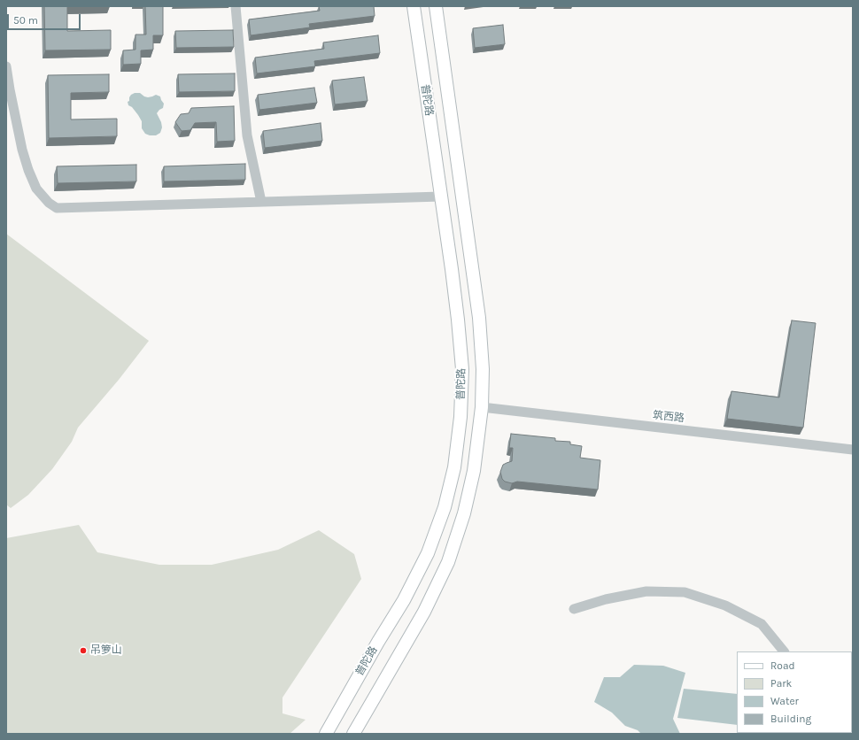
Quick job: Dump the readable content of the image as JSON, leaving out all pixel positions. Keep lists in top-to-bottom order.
{
  "streets": {
    "main road": ["普陀路"],
    "street": ["筑西路"]
  },
  "crossings": [
    ["普陀路", "筑西路"]
  ],
  "places": ["吊箩山"],
  "legend": [
    "Road",
    "Park",
    "Water",
    "Building"
  ],
  "scale_bar": "50 m"
}
